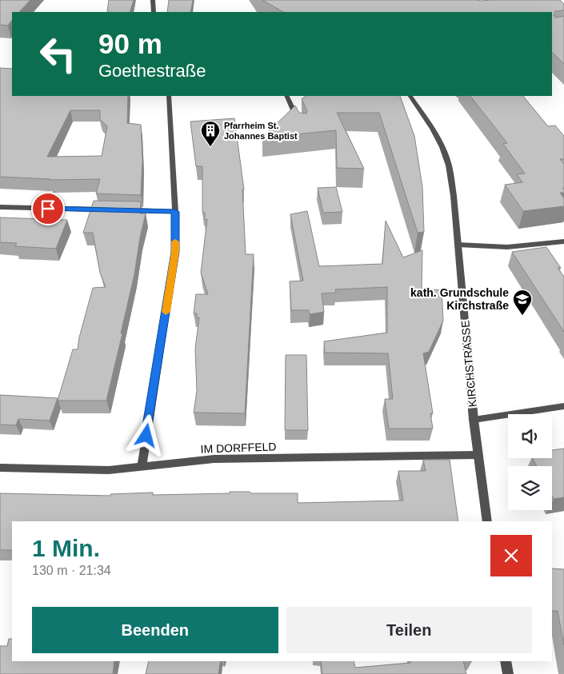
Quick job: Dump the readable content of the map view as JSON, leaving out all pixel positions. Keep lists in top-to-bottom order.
{
  "streets": {
    "street": ["KIRCHSTRASSE", "IM DORFFELD"]
  },
  "crossings": [
    ["KIRCHSTRASSE", "IM DORFFELD"]
  ],
  "places": {
    "building": ["Pfarrheim St. Johannes Baptist"],
    "school or university": ["kath. Grundschule Kirchstraße"]
  },
  "page": {
    "turn": ["90 m", "Goethestraße"],
    "heading": ["1 Min.", "130 m · 21:34"],
    "buttons": ["Beenden", "Teilen"]
  }
}
